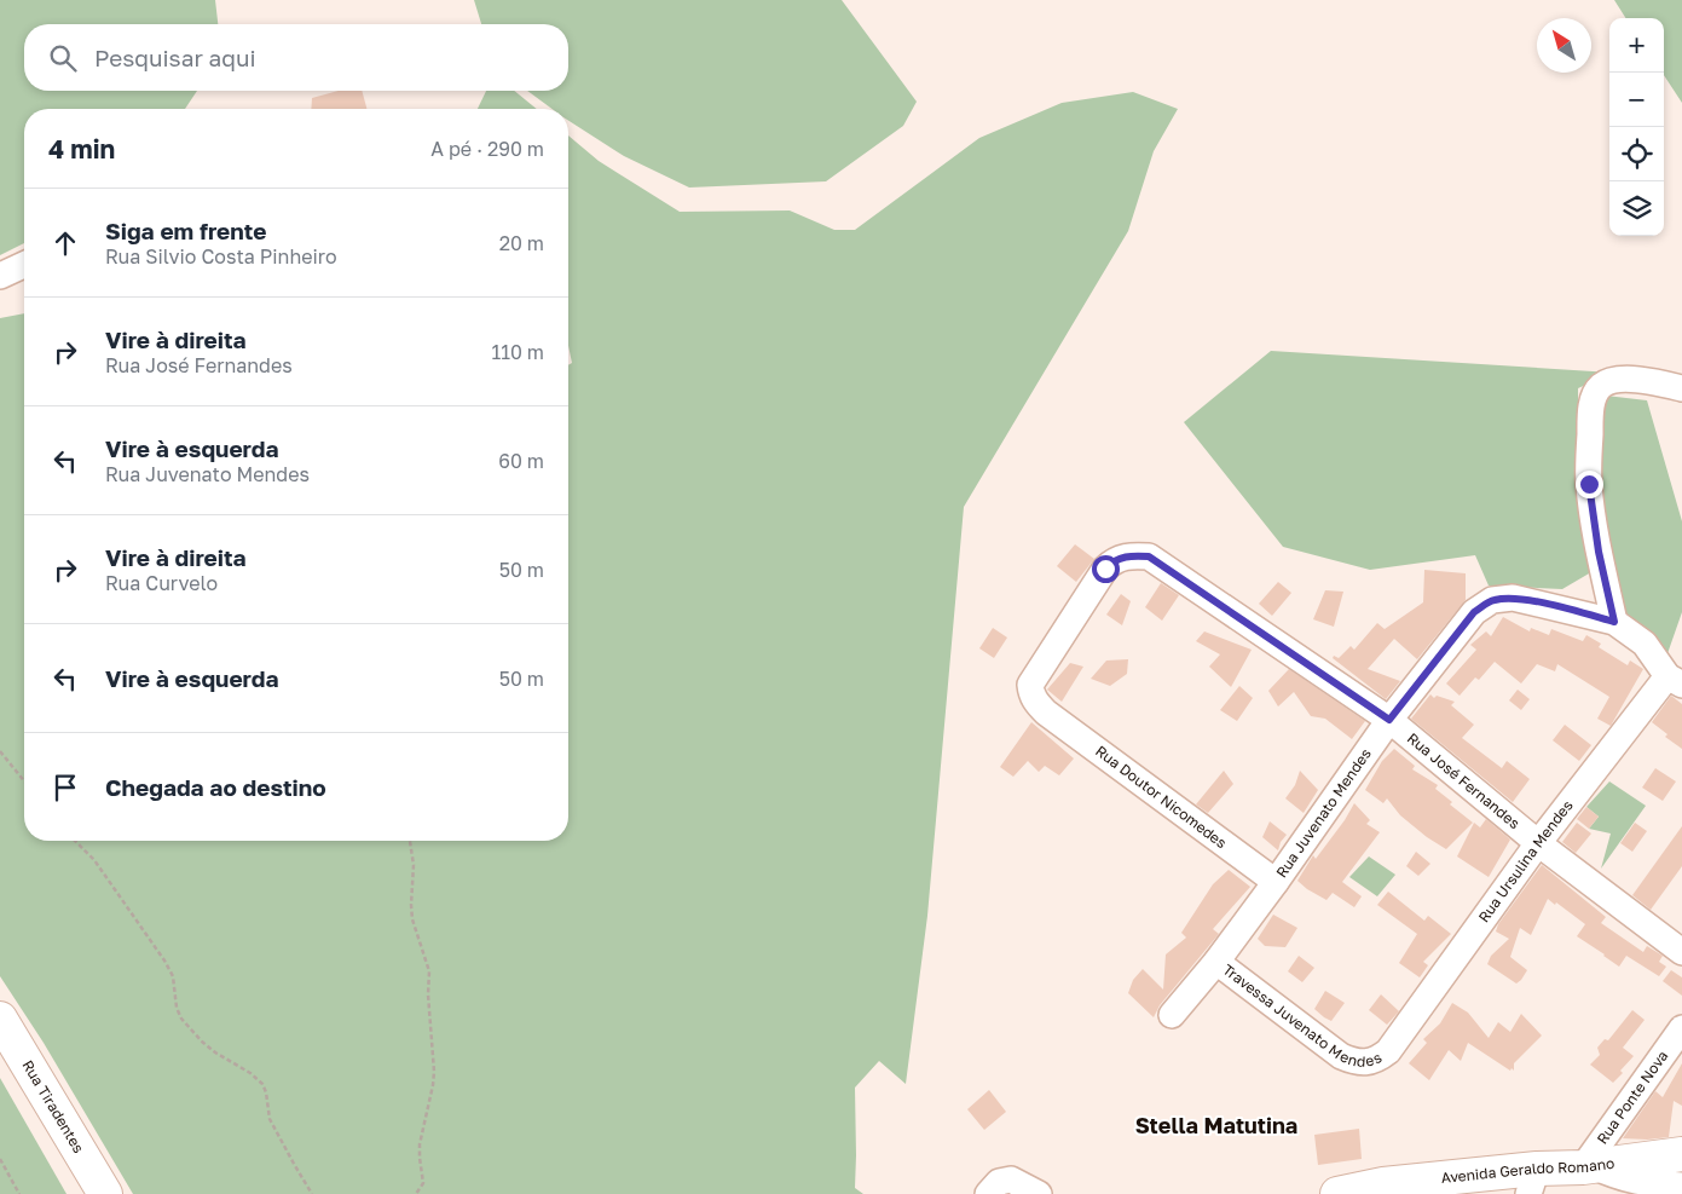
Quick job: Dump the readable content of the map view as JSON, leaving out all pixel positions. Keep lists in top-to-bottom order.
{
  "streets": {
    "main road": ["Rua Tiradentes", "Avenida Geraldo Romano"],
    "street": [
      "Rua José Fernandes",
      "Rua Doutor Nicomedes",
      "Rua Juvenato Mendes",
      "Rua Ursulina Mendes",
      "Travessa Juvenato Mendes",
      "Rua Ponte Nova"
    ]
  },
  "crossings": [
    ["Rua José Fernandes", "Rua Doutor Nicomedes"],
    ["Rua José Fernandes", "Rua Juvenato Mendes"],
    ["Rua José Fernandes", "Rua Ursulina Mendes"],
    ["Rua Doutor Nicomedes", "Rua Juvenato Mendes"],
    ["Rua Juvenato Mendes", "Travessa Juvenato Mendes"],
    ["Rua Ursulina Mendes", "Travessa Juvenato Mendes"],
    ["Rua Ponte Nova", "Avenida Geraldo Romano"]
  ],
  "districts": ["Stella Matutina"],
  "north": "top left",
  "page": {
    "map_buttons": ["+", "−"],
    "search": "Pesquisar aqui",
    "heading": ["4 min", "A pé · 290 m"],
    "list": [
      ["Siga em frente", "Rua Silvio Costa Pinheiro", "20 m"],
      ["Vire à direita", "Rua José Fernandes", "110 m"],
      ["Vire à esquerda", "Rua Juvenato Mendes", "60 m"],
      ["Vire à direita", "Rua Curvelo", "50 m"],
      ["Vire à esquerda", "50 m"],
      "Chegada ao destino"
    ]
  }
}
